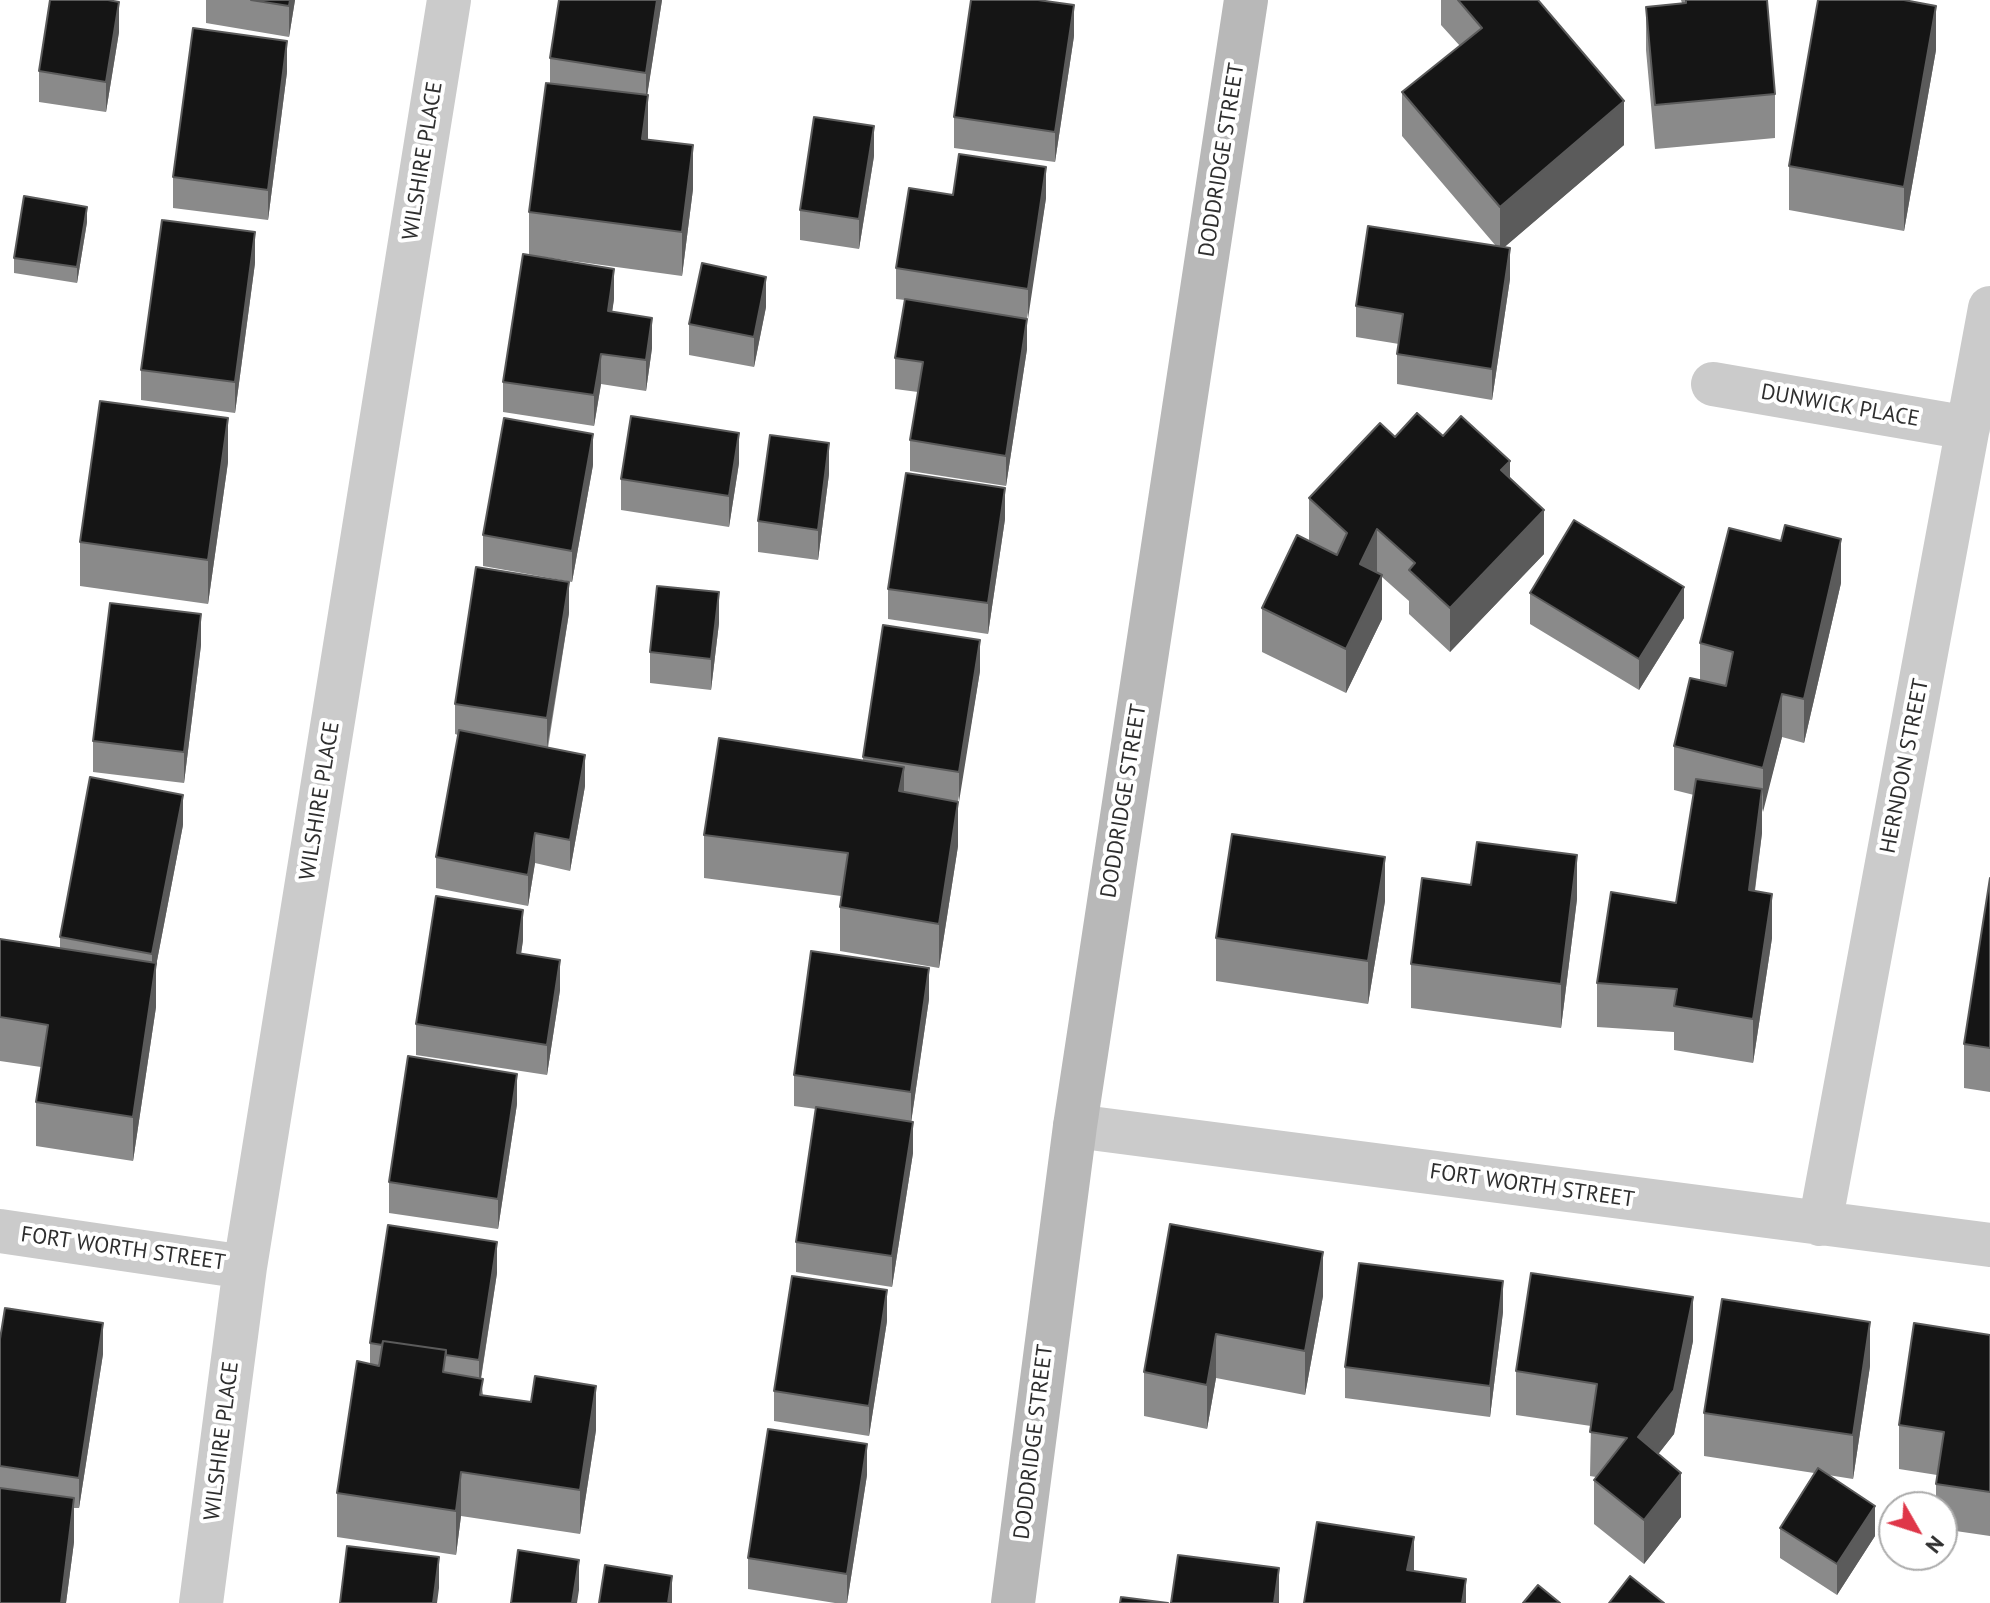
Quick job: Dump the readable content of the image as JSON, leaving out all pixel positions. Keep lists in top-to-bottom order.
{
  "streets": {
    "main road": ["DODDRIDGE STREET"],
    "street": [
      "WILSHIRE PLACE",
      "DUNWICK PLACE",
      "HERNDON STREET",
      "FORT WORTH STREET"
    ]
  },
  "crossings": [
    ["DODDRIDGE STREET", "FORT WORTH STREET"],
    ["WILSHIRE PLACE", "FORT WORTH STREET"],
    ["DUNWICK PLACE", "HERNDON STREET"],
    ["HERNDON STREET", "FORT WORTH STREET"]
  ],
  "north": "bottom right"
}
